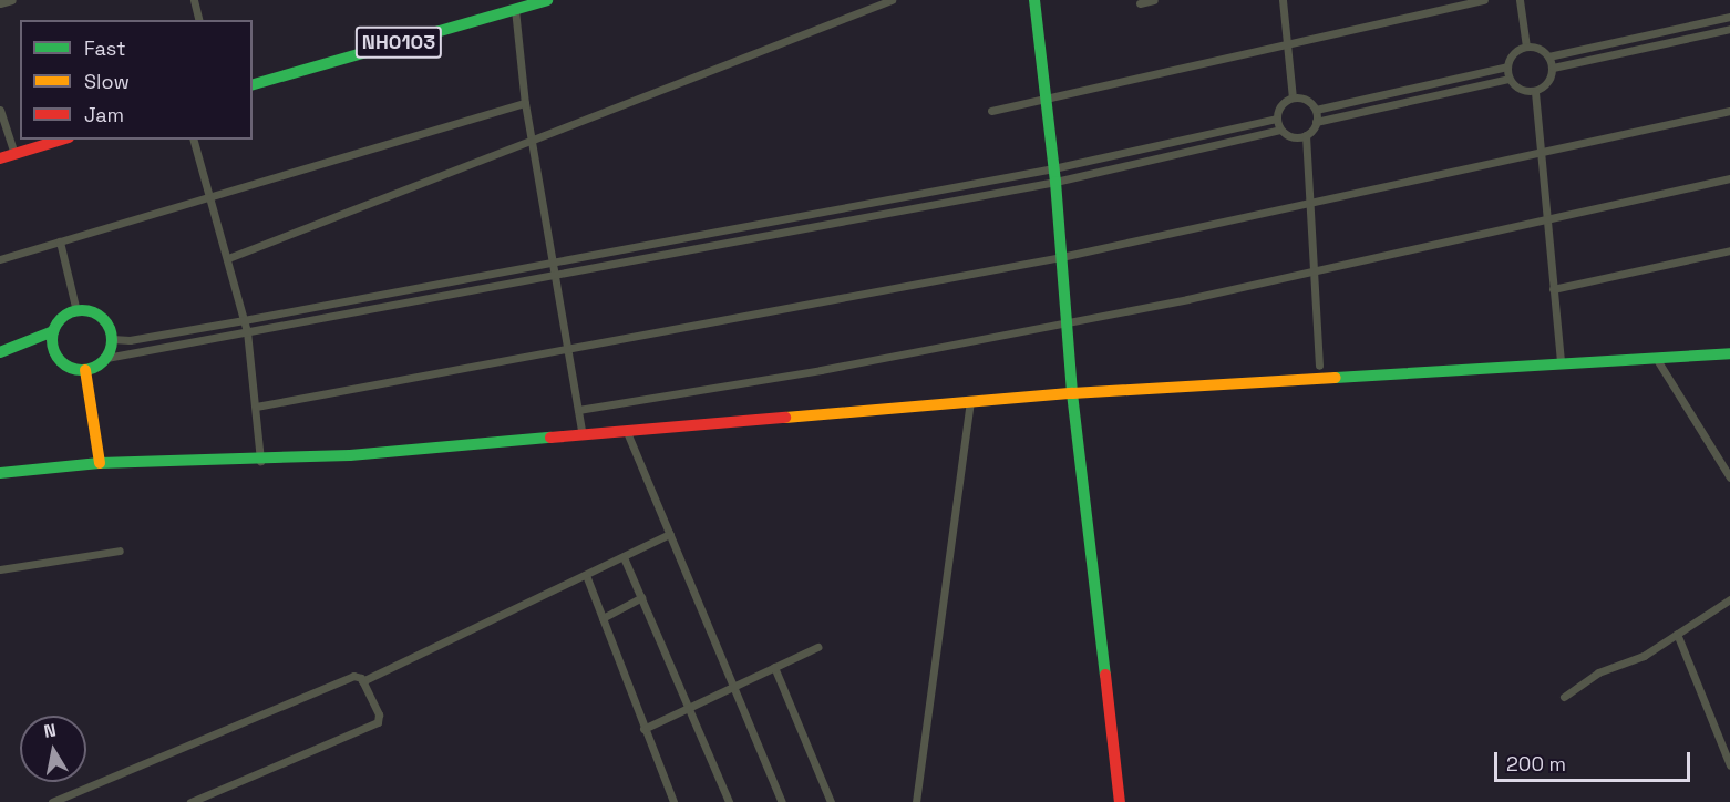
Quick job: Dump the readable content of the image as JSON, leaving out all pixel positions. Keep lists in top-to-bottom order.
{
  "streets": {
    "main road": ["NH0103"]
  },
  "legend": ["Fast", "Slow", "Jam"],
  "scale_bar": "200 m",
  "north": "top"
}
